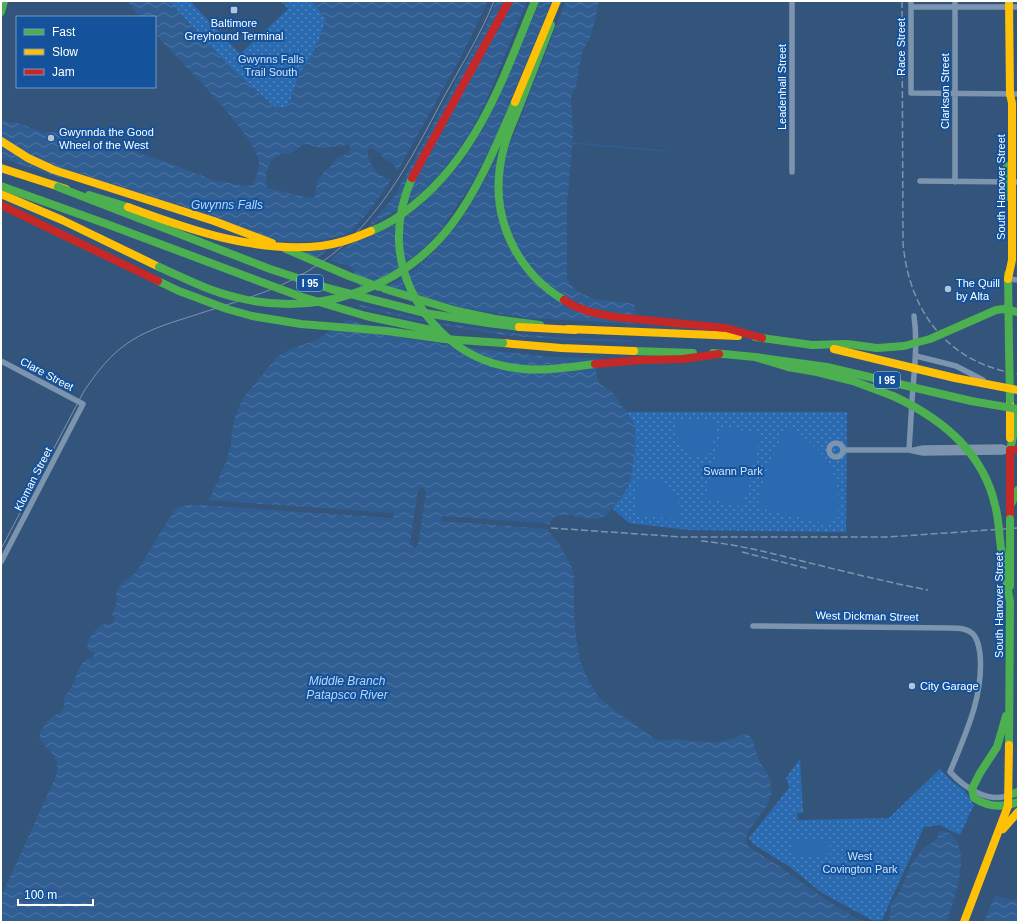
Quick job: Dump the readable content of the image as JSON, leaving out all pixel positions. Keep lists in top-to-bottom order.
{
  "streets": {
    "main road": ["South Hanover Street", "I 95"],
    "street": [
      "Race Street",
      "Leadenhall Street",
      "Clarkson Street",
      "Clare Street",
      "Kloman Street",
      "West Dickman Street"
    ]
  },
  "crossings": [
    ["Race Street", "Clarkson Street"],
    ["Clare Street", "Kloman Street"]
  ],
  "water": ["Gwynns Falls", "Middle Branch Patapsco River"],
  "parks": ["Gwynns Falls Trail South", "Swann Park", "West Covington Park"],
  "places": {
    "transit": ["Baltimore Greyhound Terminal"],
    "other": ["Gwynnda the Good Wheel of the West", "The Quill by Alta", "City Garage"]
  },
  "legend": ["Fast", "Slow", "Jam"],
  "scale_bar": "100 m"
}
